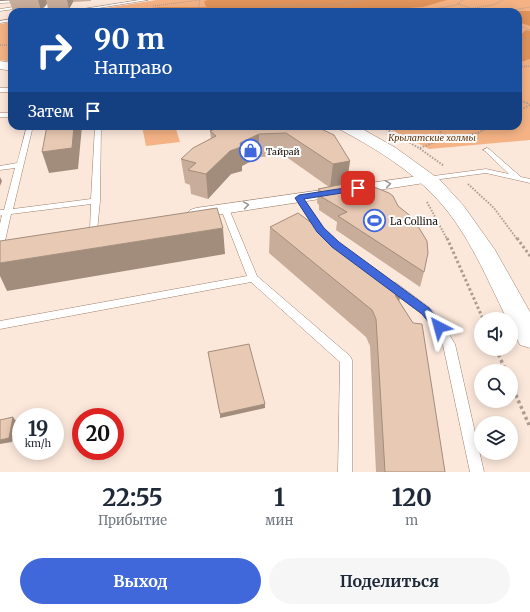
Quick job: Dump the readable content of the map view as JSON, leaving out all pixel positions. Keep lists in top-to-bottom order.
{
  "parks": ["Крылатские холмы"],
  "places": {
    "shop": ["Тайрай"],
    "sports": ["La Collina"]
  },
  "page": {
    "turn": ["90 m", "Направо"],
    "then": "Затем",
    "speed": "19 km/h",
    "limit": "20",
    "eta": [
      "22:55",
      "Прибытие",
      "1",
      "мин",
      "120",
      "m"
    ],
    "buttons": ["Выход", "Поделиться"]
  }
}
